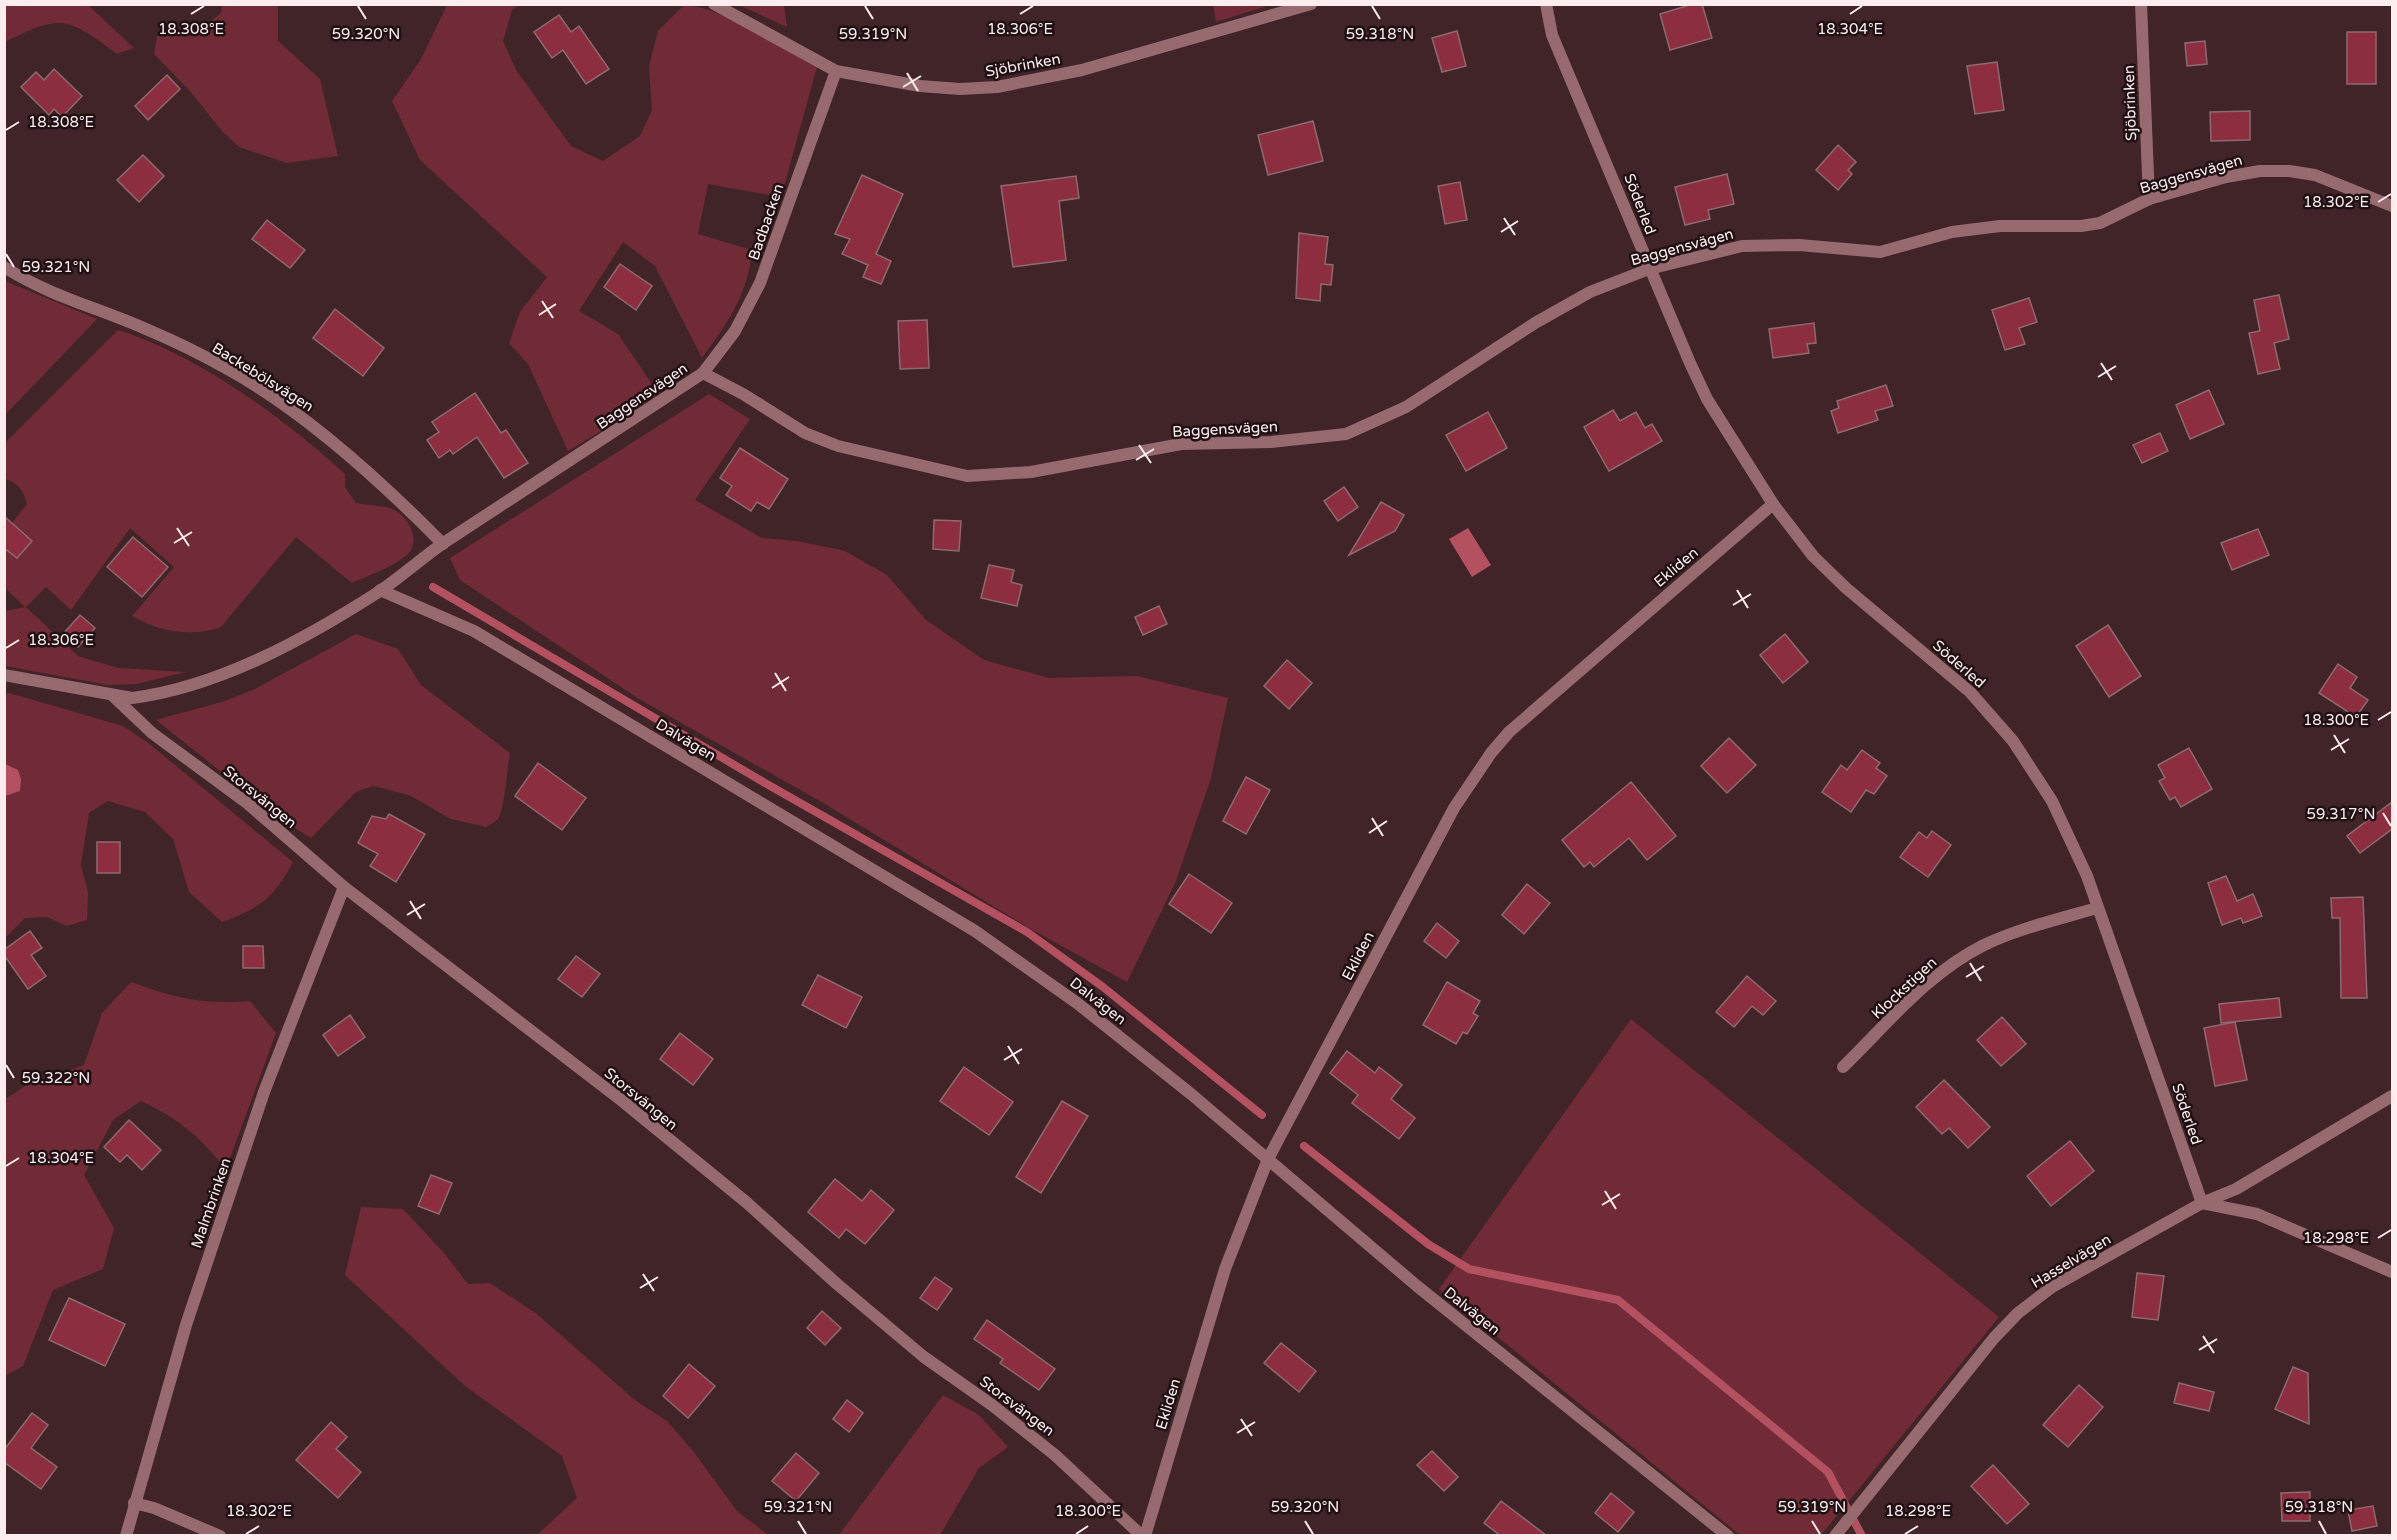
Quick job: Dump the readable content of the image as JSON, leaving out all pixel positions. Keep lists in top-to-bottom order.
{
  "streets": {
    "street": [
      "Sjöbrinken",
      "Baggensvägen",
      "Söderled",
      "Badbacken",
      "Backebölsvägen",
      "Ekliden",
      "Dalvägen",
      "Storsvängen",
      "Klockstigen",
      "Malmbrinken",
      "Hasselvägen"
    ]
  },
  "crossings": [
    ["Sjöbrinken", "Baggensvägen"],
    ["Sjöbrinken", "Badbacken"],
    ["Baggensvägen", "Söderled"],
    ["Baggensvägen", "Badbacken"],
    ["Baggensvägen", "Backebölsvägen"],
    ["Baggensvägen", "Dalvägen"],
    ["Baggensvägen", "Storsvängen"],
    ["Söderled", "Ekliden"],
    ["Söderled", "Klockstigen"],
    ["Söderled", "Hasselvägen"],
    ["Ekliden", "Dalvägen"],
    ["Ekliden", "Storsvängen"],
    ["Storsvängen", "Malmbrinken"]
  ],
  "coordinates": [
    "18.308°E",
    "18.306°E",
    "18.304°E",
    "59.320°N",
    "59.319°N",
    "59.318°N",
    "18.302°E",
    "59.321°N",
    "18.300°E",
    "59.317°N",
    "59.322°N",
    "18.298°E"
  ]
}
